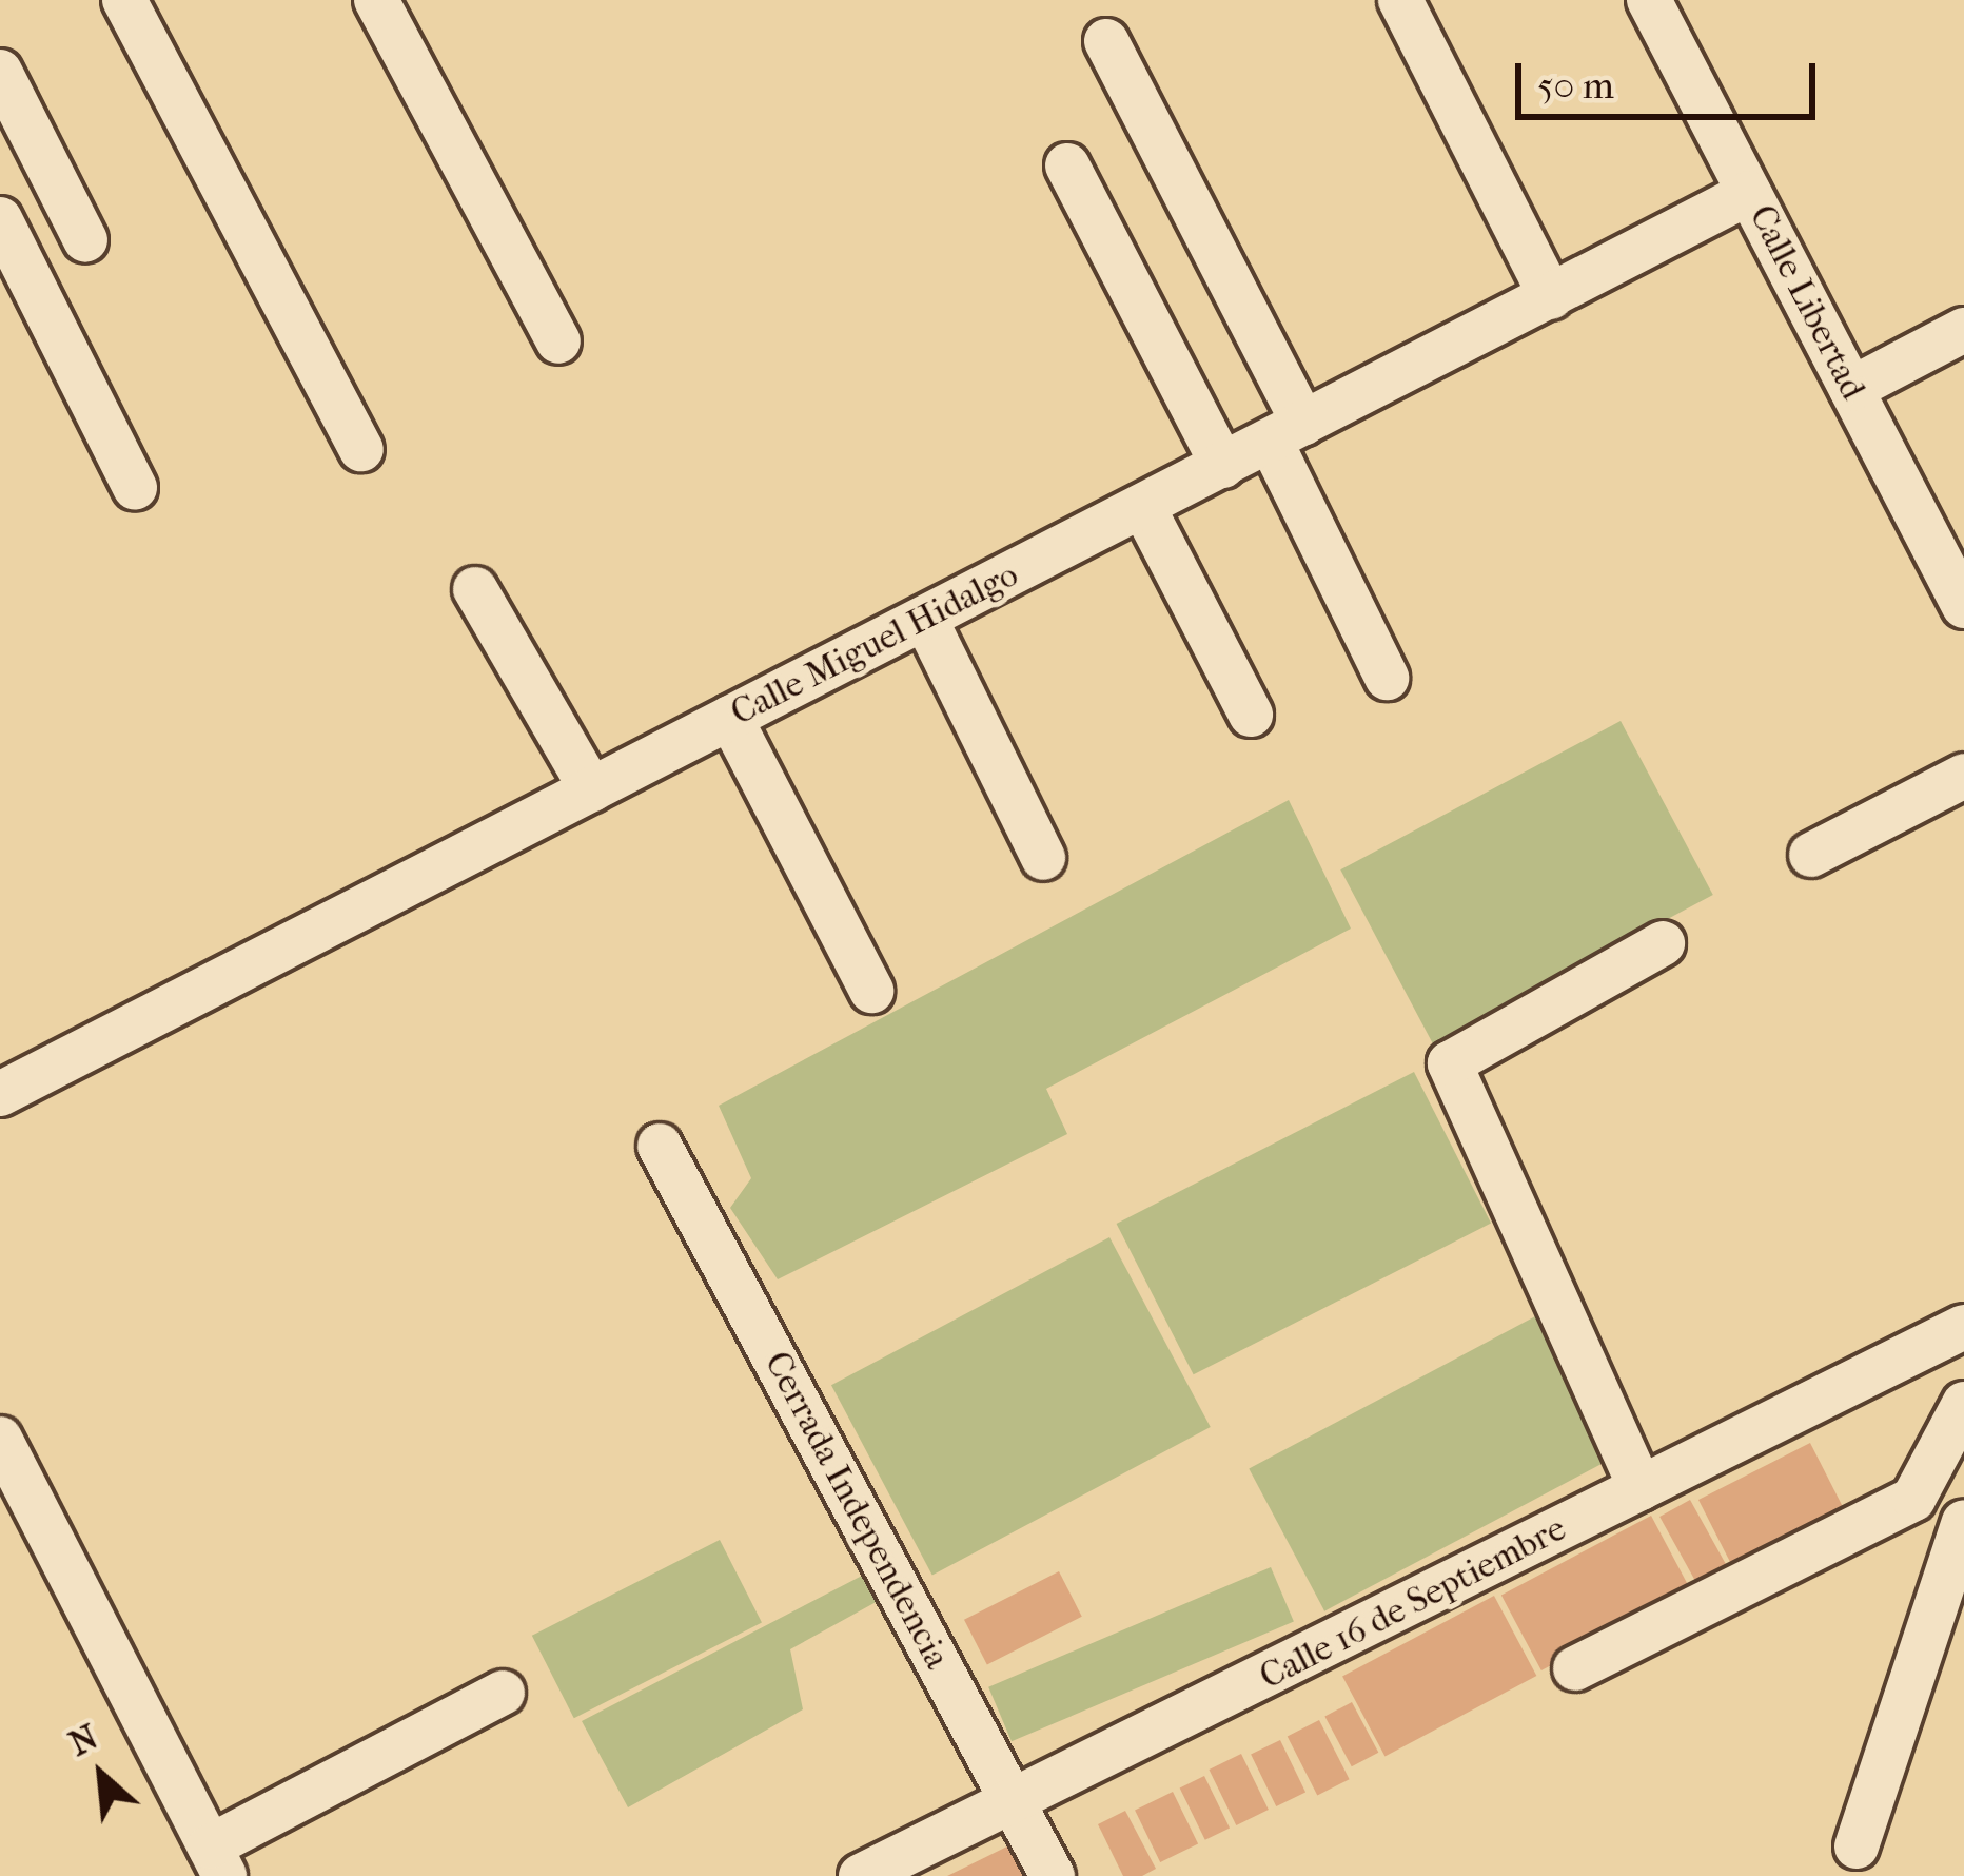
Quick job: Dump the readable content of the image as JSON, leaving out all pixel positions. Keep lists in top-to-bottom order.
{
  "streets": {
    "street": [
      "Calle Libertad",
      "Calle Miguel Hidalgo",
      "Cerrada Independencia",
      "Calle 16 de Septiembre"
    ]
  },
  "crossings": [
    ["Calle Libertad", "Calle Miguel Hidalgo"],
    ["Cerrada Independencia", "Calle 16 de Septiembre"]
  ],
  "scale_bar": "50 m",
  "north": "top left"
}
